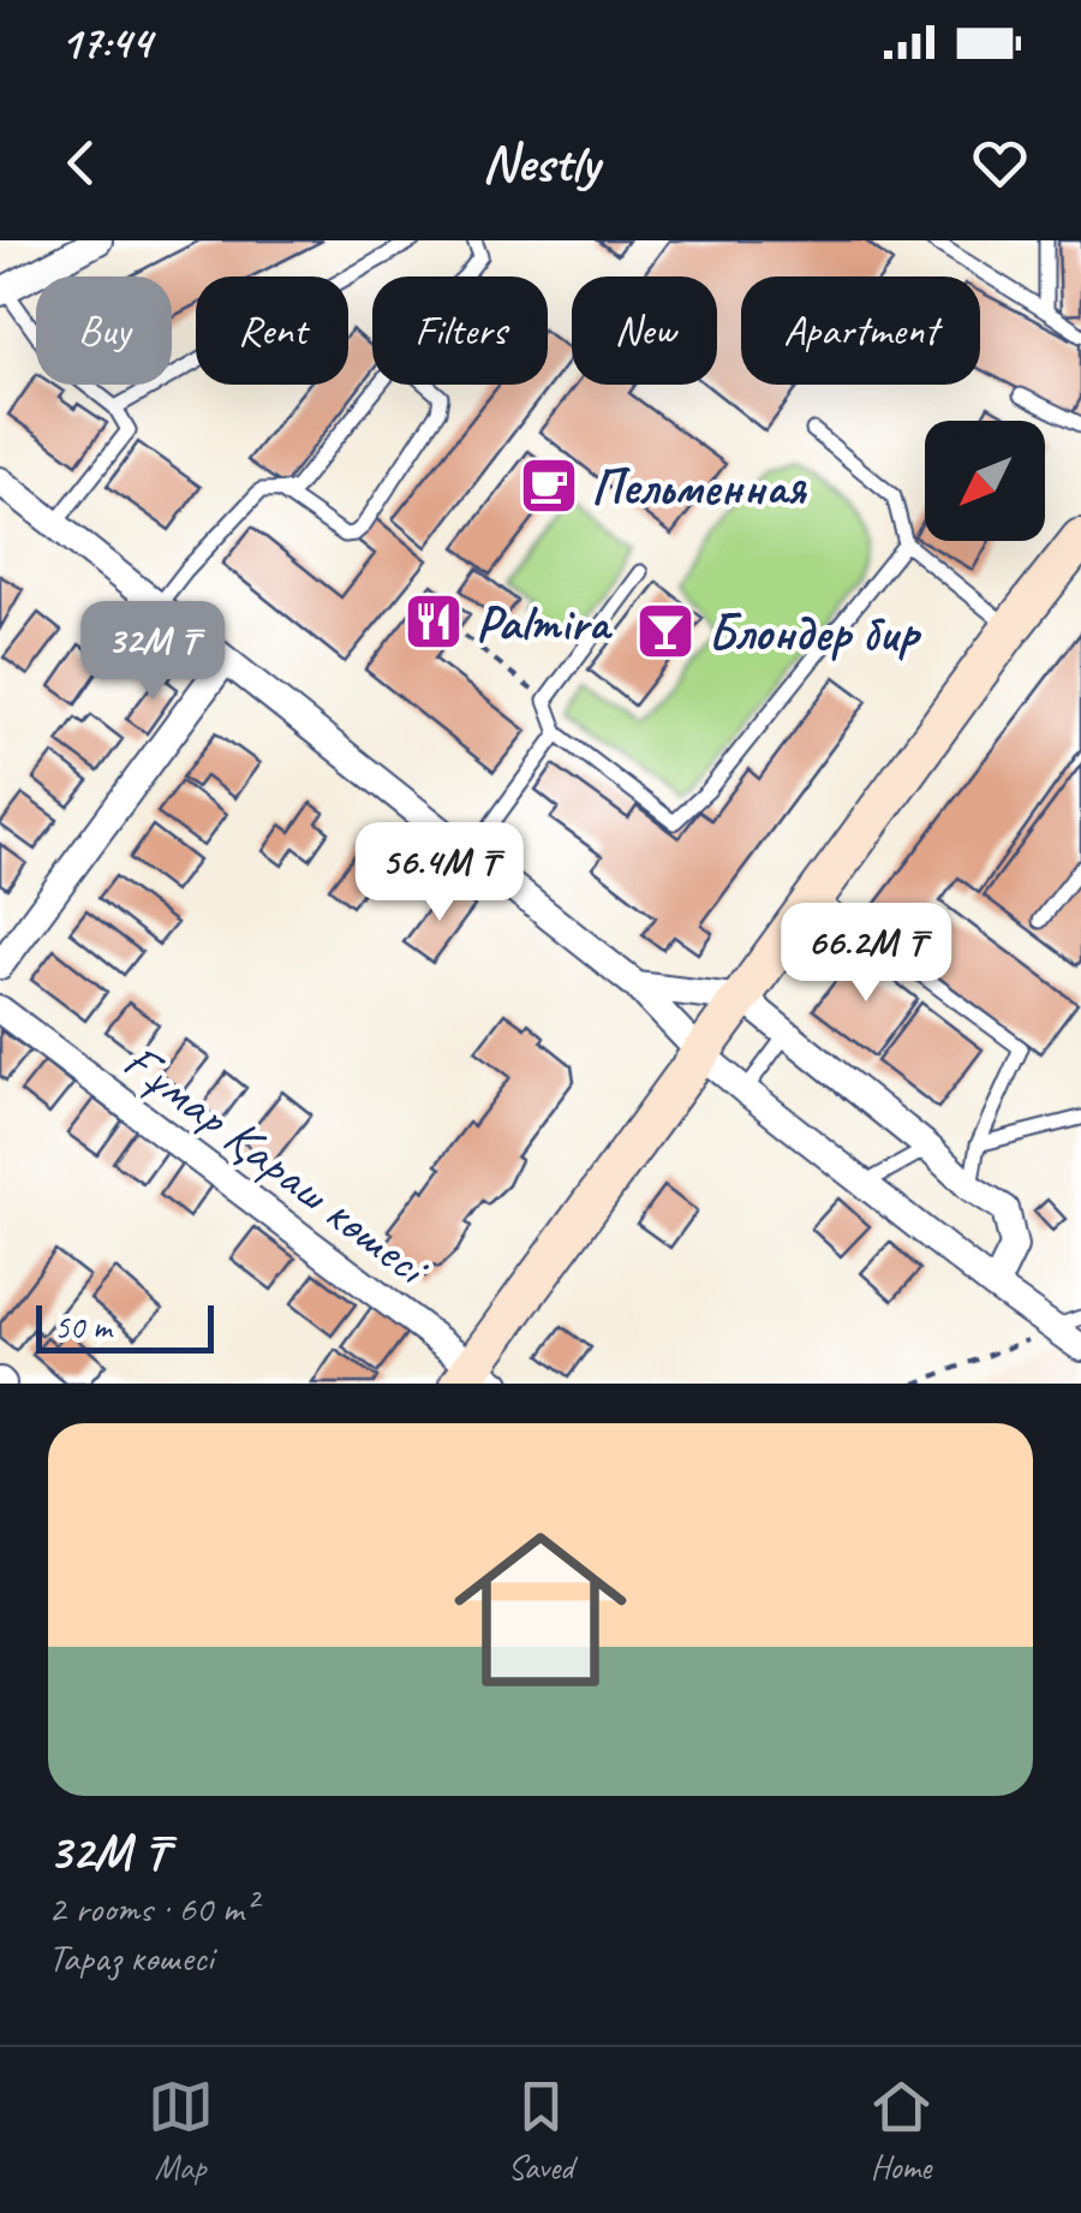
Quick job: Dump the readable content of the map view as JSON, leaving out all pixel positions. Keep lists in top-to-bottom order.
{
  "streets": {
    "street": ["Ғұмар Қараш көшесі"]
  },
  "places": {
    "cafe": ["Пельменная"],
    "restaurant": ["Palmira"],
    "bar": ["Блондер бир"]
  },
  "scale_bar": "50 m",
  "north": "bottom left",
  "page": {
    "status": "17:44",
    "header": "Nestly",
    "chip": [
      "Buy",
      "Rent",
      "Filters",
      "New",
      "Apartment"
    ],
    "price": ["32M ₸", "56.4M ₸", "66.2M ₸"],
    "scale": "50 m",
    "list": [
      {
        "name": "32M ₸",
        "note": "2 rooms · 60 m² · Тараз көшесі"
      }
    ],
    "tabs": ["Map", "Saved", "Home"]
  }
}
